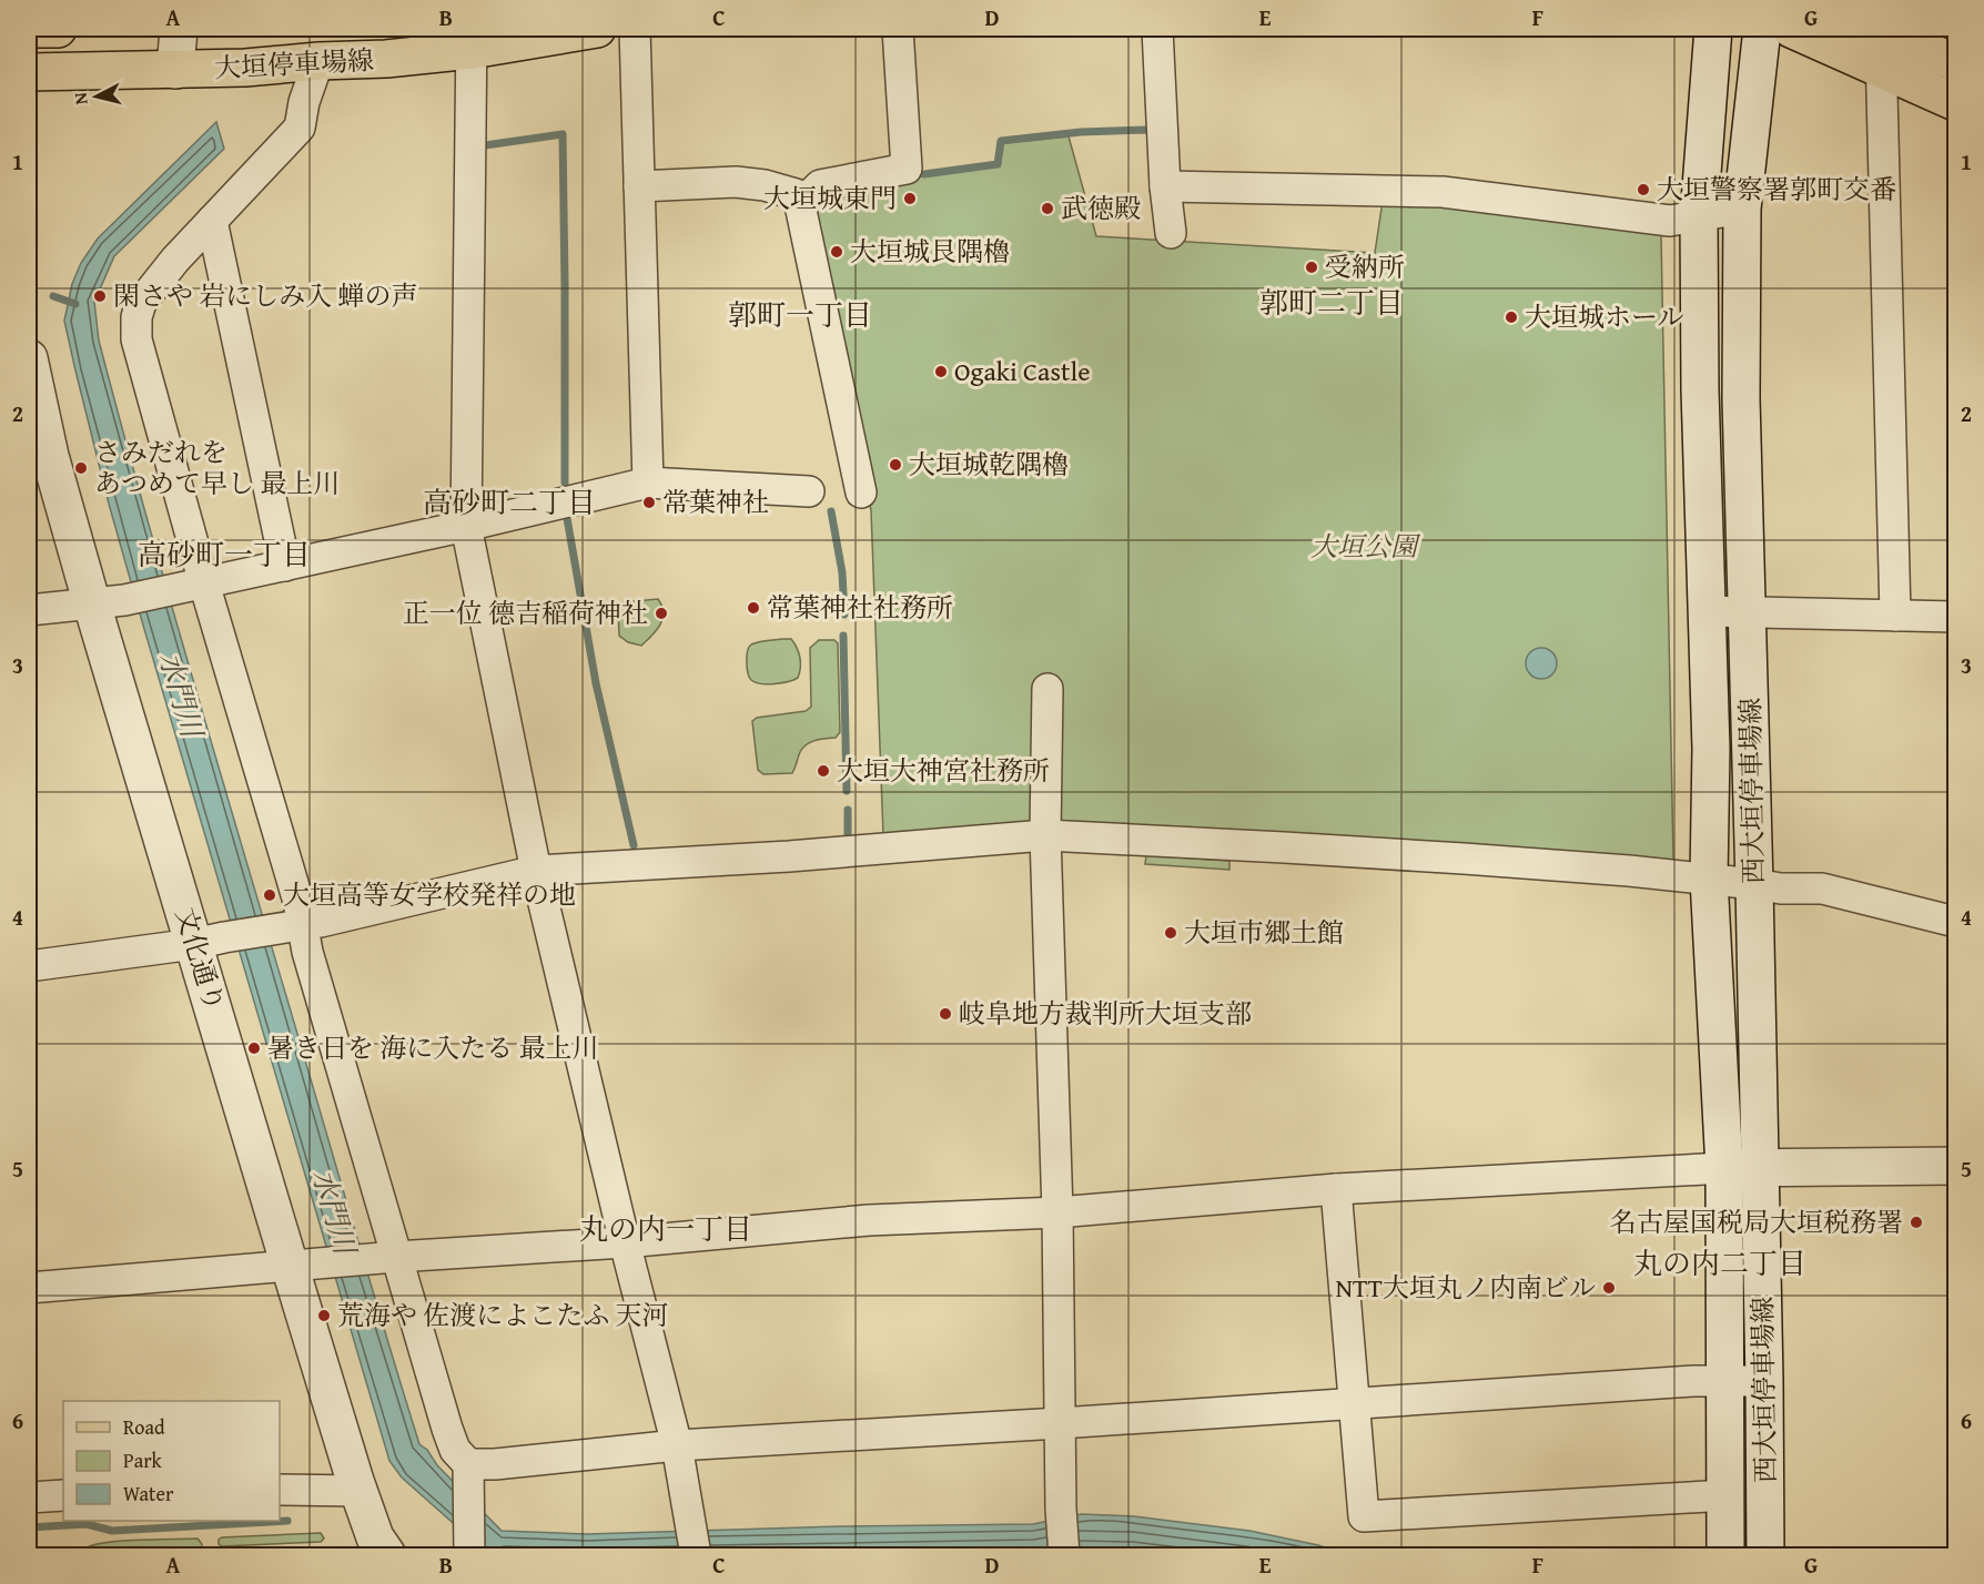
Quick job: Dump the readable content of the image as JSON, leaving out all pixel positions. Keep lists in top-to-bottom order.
{
  "streets": {
    "main road": ["大垣停車場線", "西大垣停車場線", "文化通り"]
  },
  "districts": [
    "郭町二丁目",
    "郭町一丁目",
    "高砂町二丁目",
    "高砂町一丁目",
    "丸の内一丁目",
    "丸の内二丁目"
  ],
  "water": ["水門川"],
  "parks": ["大垣公園"],
  "places": [
    "大垣警察署郭町交番",
    "大垣城東門",
    "武徳殿",
    "大垣城艮隅櫓",
    "受納所",
    "閑さや 岩にしみ入 蝉の声",
    "大垣城ホール",
    "Ogaki Castle",
    "大垣城乾隅櫓",
    "さみだれを あつめて早し 最上川",
    "常葉神社",
    "常葉神社社務所",
    "正一位 德吉稲荷神社",
    "大垣大神宮社務所",
    "大垣高等女学校発祥の地",
    "大垣市郷土館",
    "岐阜地方裁判所大垣支部",
    "暑き日を 海に入たる 最上川",
    "名古屋国税局大垣税務署",
    "NTT大垣丸ノ内南ビル",
    "荒海や 佐渡によこたふ 天河"
  ],
  "legend": ["Road", "Park", "Water"],
  "north": "left",
  "grid": {
    "columns": [
      "A",
      "B",
      "C",
      "D",
      "E",
      "F",
      "G"
    ],
    "rows": [
      "1",
      "2",
      "3",
      "4",
      "5",
      "6"
    ]
  }
}
